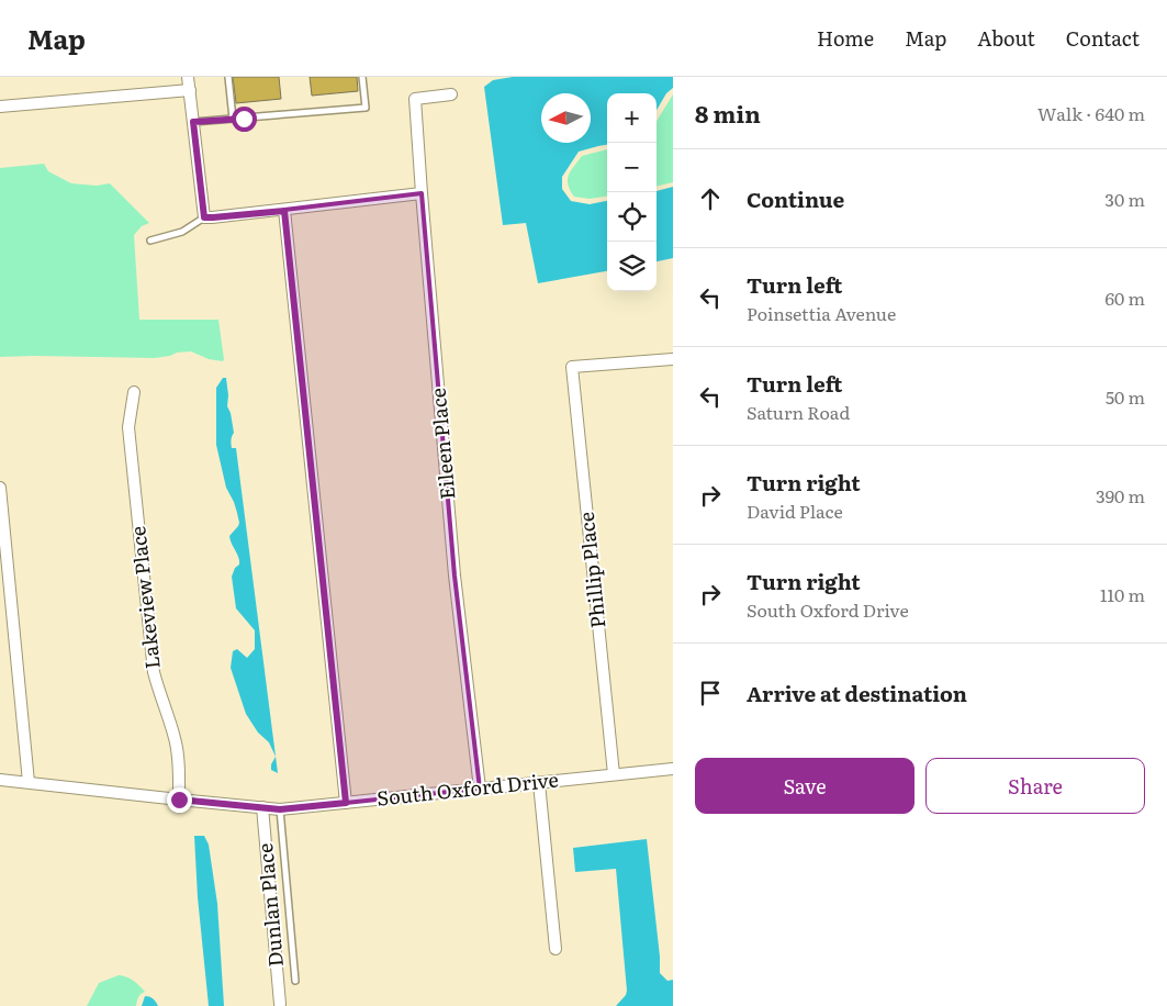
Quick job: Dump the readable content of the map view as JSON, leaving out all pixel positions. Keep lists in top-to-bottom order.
{
  "streets": {
    "street": [
      "Eileen Place",
      "Phillip Place",
      "Lakeview Place",
      "South Oxford Drive",
      "Dunlan Place"
    ]
  },
  "crossings": [
    ["Eileen Place", "South Oxford Drive"],
    ["Phillip Place", "South Oxford Drive"],
    ["Lakeview Place", "South Oxford Drive"],
    ["South Oxford Drive", "Dunlan Place"]
  ],
  "north": "left",
  "page": {
    "header": "Map",
    "nav": [
      "Home",
      "Map",
      "About",
      "Contact"
    ],
    "heading": ["8 min", "Walk · 640 m"],
    "map_buttons": ["+", "−"],
    "list": [
      ["Continue", "30 m"],
      ["Turn left", "Poinsettia Avenue", "60 m"],
      ["Turn left", "Saturn Road", "50 m"],
      ["Turn right", "David Place", "390 m"],
      ["Turn right", "South Oxford Drive", "110 m"],
      "Arrive at destination"
    ],
    "buttons": ["Save", "Share"]
  }
}
